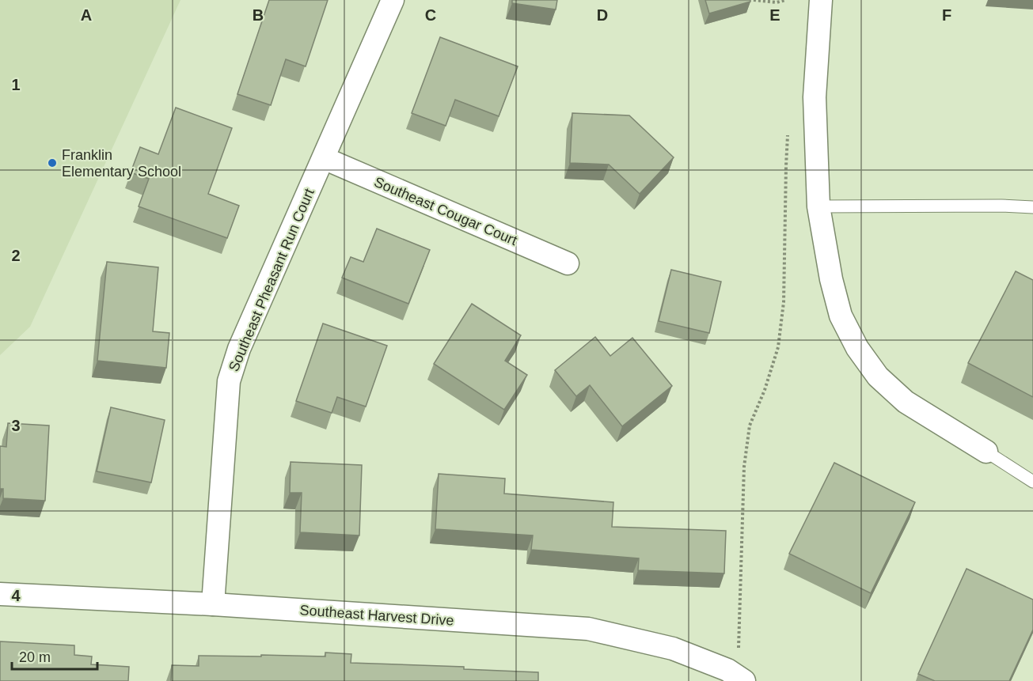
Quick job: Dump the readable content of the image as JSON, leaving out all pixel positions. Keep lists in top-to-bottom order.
{
  "streets": {
    "street": ["Southeast Cougar Court", "Southeast Pheasant Run Court", "Southeast Harvest Drive"]
  },
  "crossings": [
    ["Southeast Cougar Court", "Southeast Pheasant Run Court"],
    ["Southeast Pheasant Run Court", "Southeast Harvest Drive"]
  ],
  "places": ["Franklin Elementary School"],
  "scale_bar": "20 m",
  "grid": {
    "columns": [
      "A",
      "B",
      "C",
      "D",
      "E",
      "F"
    ],
    "rows": [
      "1",
      "2",
      "3",
      "4"
    ]
  }
}
